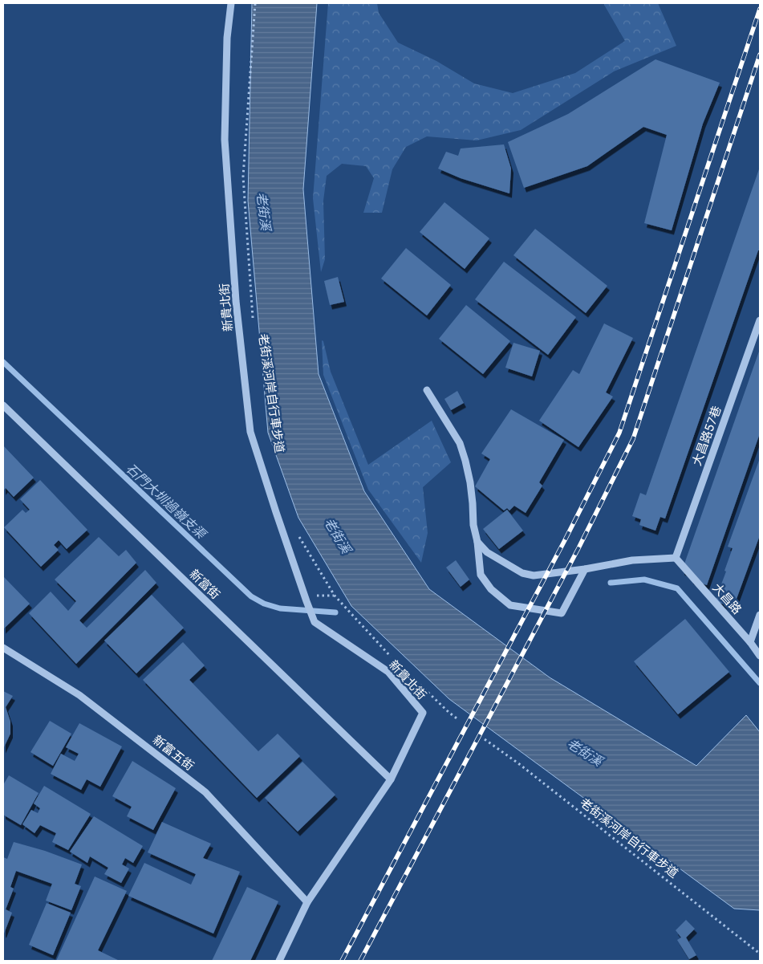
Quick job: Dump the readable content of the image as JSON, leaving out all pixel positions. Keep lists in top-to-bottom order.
{
  "streets": {
    "street": [
      "新貴北街",
      "大昌路57巷",
      "新富街",
      "大昌路",
      "新富五街"
    ],
    "path": ["老街溪河岸自行車步道"]
  },
  "crossings": [
    ["新貴北街", "新富街"],
    ["大昌路57巷", "大昌路"]
  ],
  "water": ["老街溪", "石門大圳過嶺支渠"]
}
